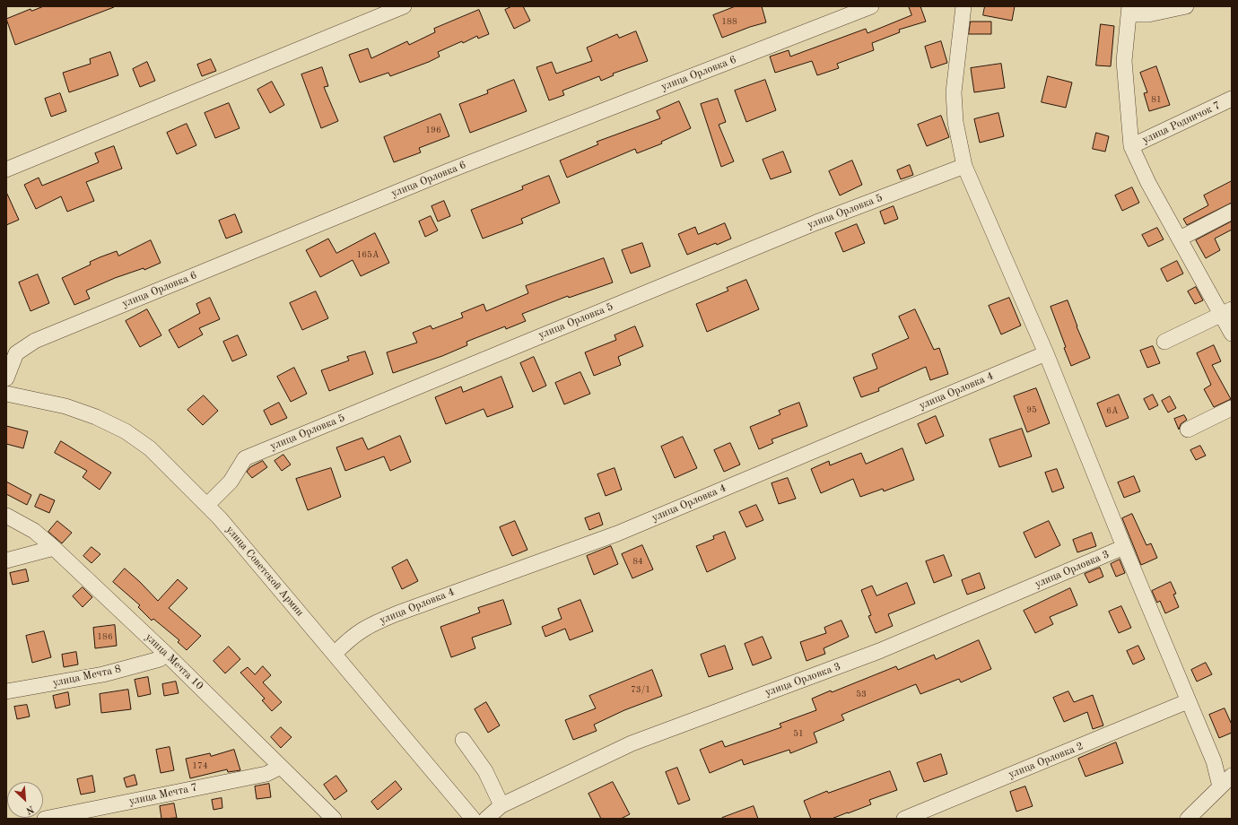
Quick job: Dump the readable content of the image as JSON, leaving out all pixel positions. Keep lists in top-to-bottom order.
{
  "streets": {
    "street": [
      "улица Орловка 6",
      "улица Родничок 7",
      "улица Орловка 5",
      "улица Орловка 4",
      "улица Орловка 3",
      "улица Советской Армии",
      "улица Мечта 10",
      "улица Мечта 8",
      "улица Орловка 2",
      "улица Мечта 7"
    ]
  },
  "crossings": [
    ["улица Орловка 5", "улица Советской Армии"],
    ["улица Орловка 4", "улица Советской Армии"],
    ["улица Мечта 10", "улица Мечта 8"],
    ["улица Мечта 10", "улица Мечта 7"]
  ],
  "house_numbers": [
    "188",
    "81",
    "196",
    "165А",
    "95",
    "6А",
    "84",
    "186",
    "73/1",
    "53",
    "51",
    "174"
  ],
  "north": "bottom right"
}
